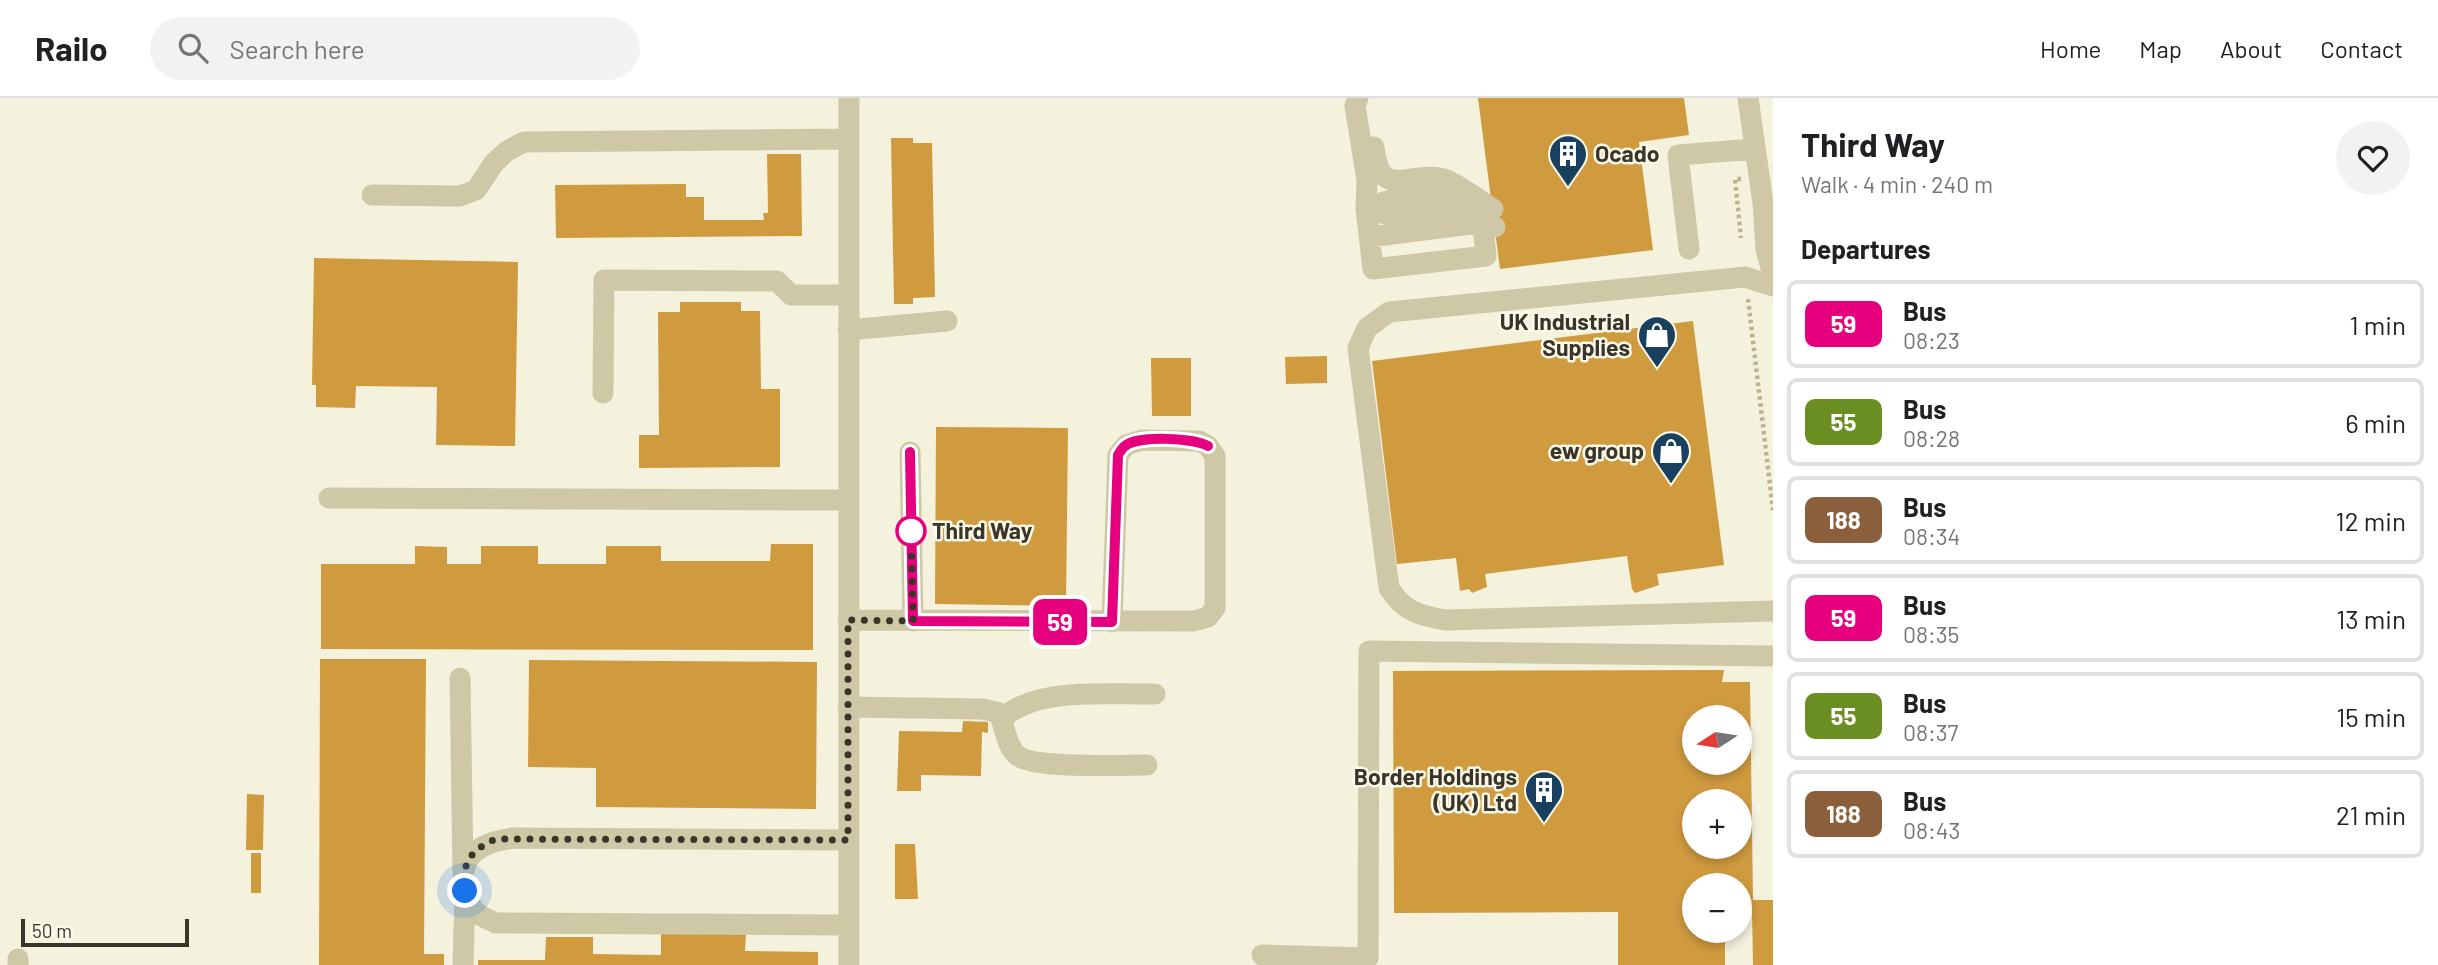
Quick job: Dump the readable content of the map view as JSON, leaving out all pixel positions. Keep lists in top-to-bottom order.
{
  "places": {
    "building": ["Ocado", "Border Holdings (UK) Ltd"],
    "shop": ["UK Industrial Supplies", "ew group"],
    "other": ["Third Way"]
  },
  "lines": ["bus line 59"],
  "scale_bar": "50 m",
  "north": "left",
  "page": {
    "header": "Railo",
    "search": "Search here",
    "nav": [
      "Home",
      "Map",
      "About",
      "Contact"
    ],
    "on_map": "59",
    "heading": [
      ["Third Way", "Walk · 4 min · 240 m"],
      "Departures"
    ],
    "list": [
      {
        "mark": "59",
        "name": "Bus",
        "note": "08:23",
        "value": "1 min"
      },
      {
        "mark": "55",
        "name": "Bus",
        "note": "08:28",
        "value": "6 min"
      },
      {
        "mark": "188",
        "name": "Bus",
        "note": "08:34",
        "value": "12 min"
      },
      {
        "mark": "59",
        "name": "Bus",
        "note": "08:35",
        "value": "13 min"
      },
      {
        "mark": "55",
        "name": "Bus",
        "note": "08:37",
        "value": "15 min"
      },
      {
        "mark": "188",
        "name": "Bus",
        "note": "08:43",
        "value": "21 min"
      }
    ],
    "map_buttons": ["+", "−"],
    "scale": "50 m"
  }
}
